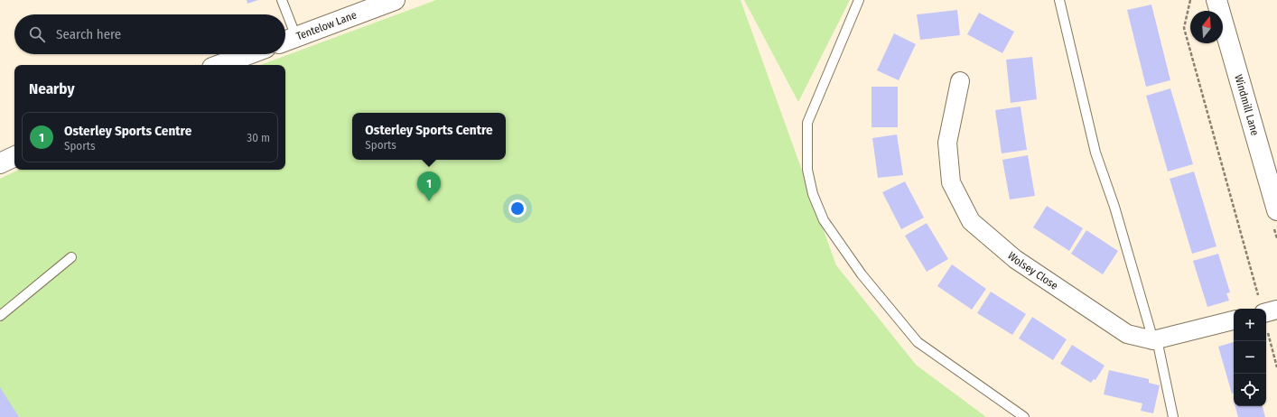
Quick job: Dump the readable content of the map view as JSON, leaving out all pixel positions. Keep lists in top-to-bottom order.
{
  "streets": {
    "main road": ["Tentelow Lane", "Windmill Lane"],
    "street": ["Wolsey Close"]
  },
  "north": "top",
  "page": {
    "search": "Search here",
    "heading": "Nearby",
    "list": [
      {
        "mark": "1",
        "name": "Osterley Sports Centre",
        "note": "Sports",
        "value": "30 m"
      }
    ],
    "popup": ["Osterley Sports Centre", "Sports"],
    "pins": "1",
    "map_buttons": ["+", "−"]
  }
}
